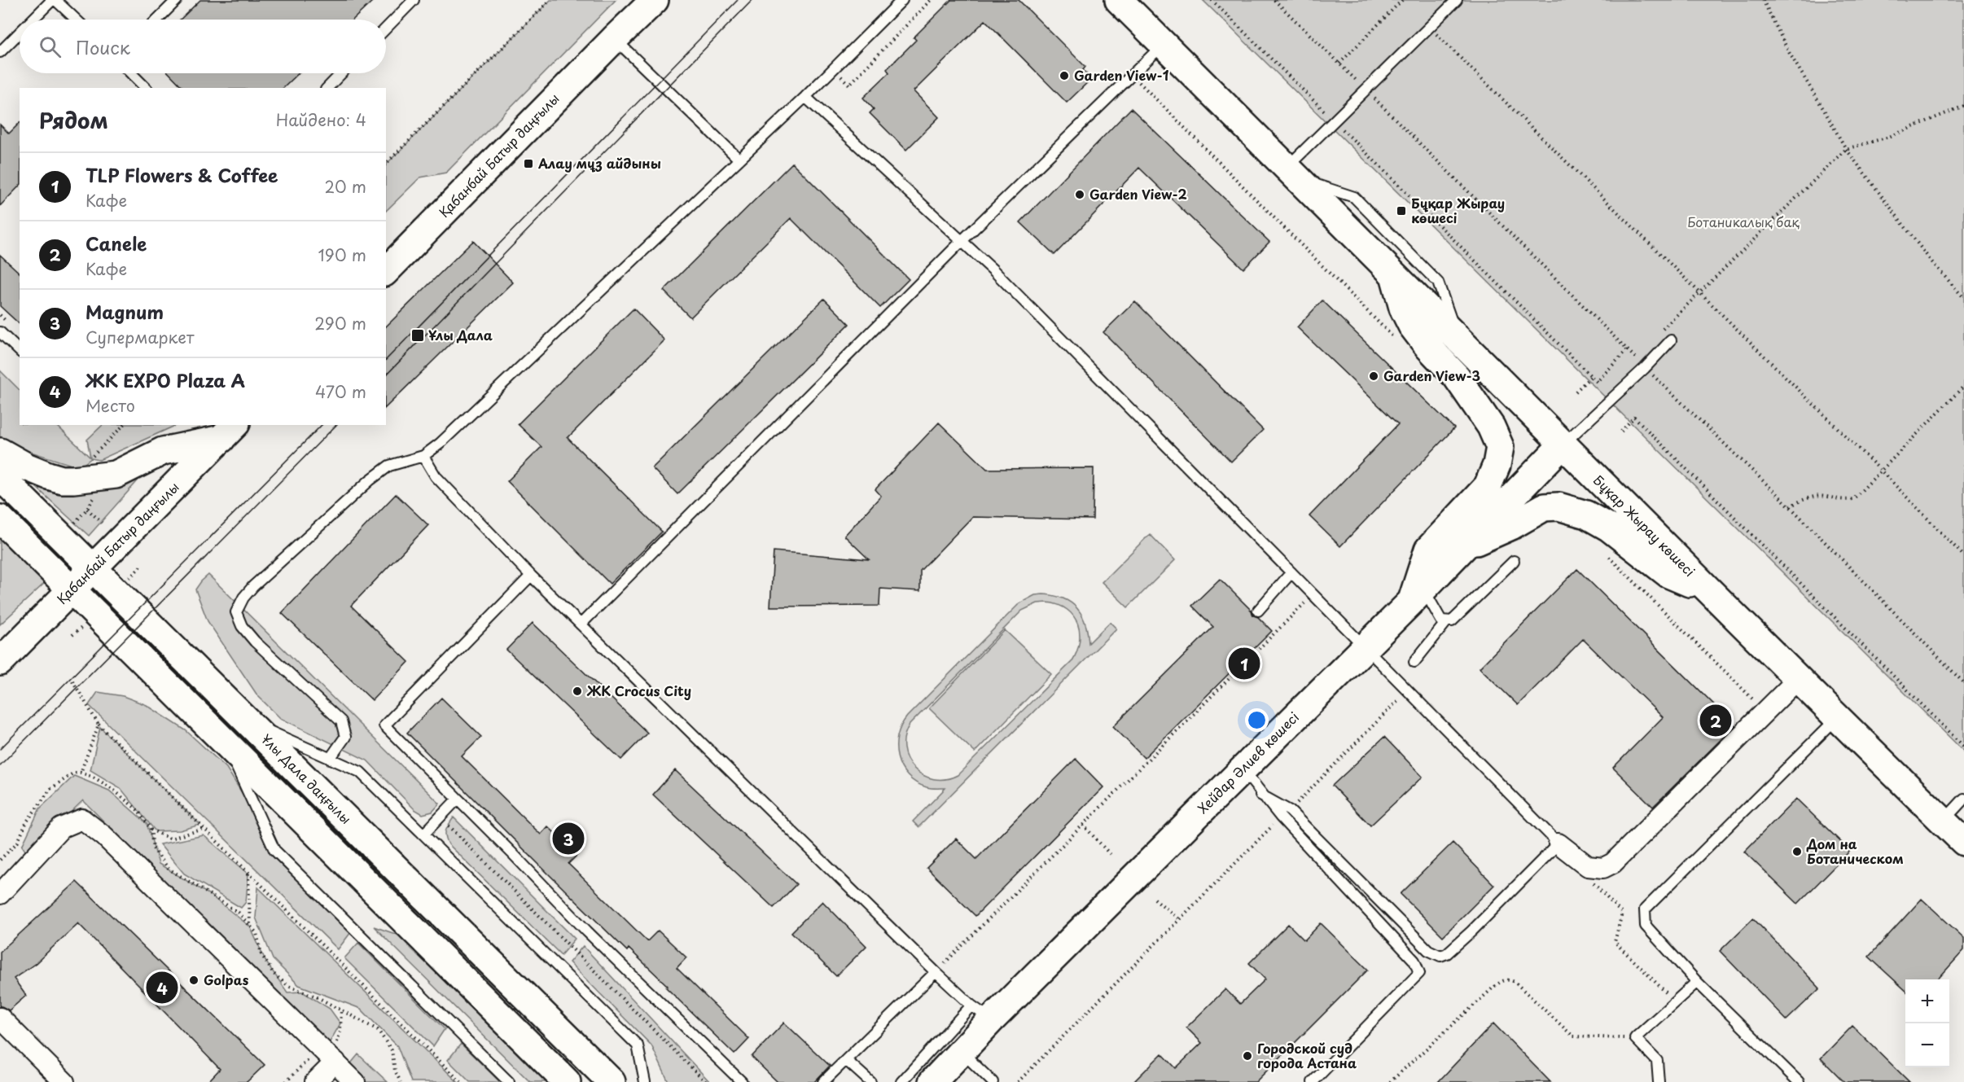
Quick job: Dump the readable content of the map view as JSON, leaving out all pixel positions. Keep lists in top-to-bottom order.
{
  "streets": {
    "street": [
      "Қабанбай Батыр даңғылы",
      "Бұқар Жырау көшесі",
      "Хейдар Әлиев көшесі",
      "Ұлы Дала даңғылы"
    ]
  },
  "crossings": [
    ["Қабанбай Батыр даңғылы", "Ұлы Дала даңғылы"],
    ["Бұқар Жырау көшесі", "Хейдар Әлиев көшесі"]
  ],
  "parks": ["Ботаникалық бақ"],
  "places": {
    "other": [
      "Garden View-1",
      "Garden View-2",
      "Garden View-3",
      "ЖК Crocus City",
      "Дом на Ботаническом",
      "Golpas",
      "Городской суд города Астана"
    ],
    "transit": ["Алау мұз айдыны", "Бұқар Жырау көшесі", "Ұлы Дала"]
  },
  "page": {
    "search": "Поиск",
    "heading": ["Рядом", "Найдено: 4"],
    "list": [
      {
        "mark": "1",
        "name": "TLP Flowers & Coffee",
        "note": "Кафе",
        "value": "20 m"
      },
      {
        "mark": "2",
        "name": "Canele",
        "note": "Кафе",
        "value": "190 m"
      },
      {
        "mark": "3",
        "name": "Magnum",
        "note": "Супермаркет",
        "value": "290 m"
      },
      {
        "mark": "4",
        "name": "ЖК EXPO Plaza A",
        "note": "Место",
        "value": "470 m"
      }
    ],
    "pins": [
      "1",
      "2",
      "3",
      "4"
    ],
    "map_buttons": ["+", "−"]
  }
}
